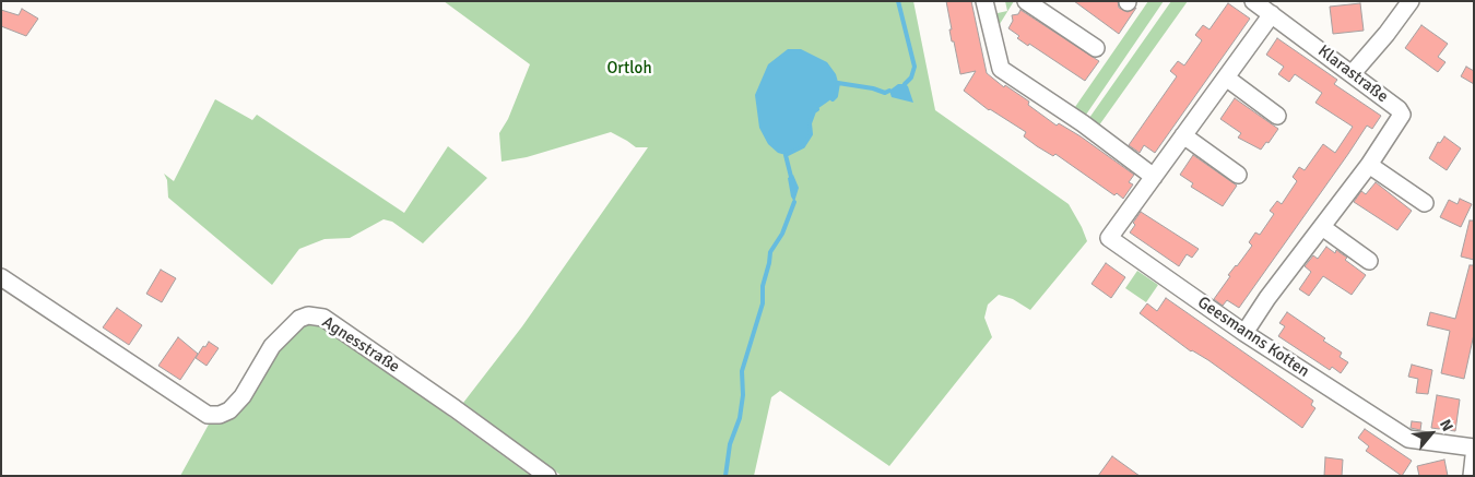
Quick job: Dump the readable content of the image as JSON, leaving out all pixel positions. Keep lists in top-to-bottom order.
{
  "streets": {
    "street": ["Klarastraße", "Geesmanns Kotten", "Agnesstraße"]
  },
  "crossings": [
    ["Klarastraße", "Geesmanns Kotten"]
  ],
  "parks": ["Ortloh"],
  "north": "top right"
}
